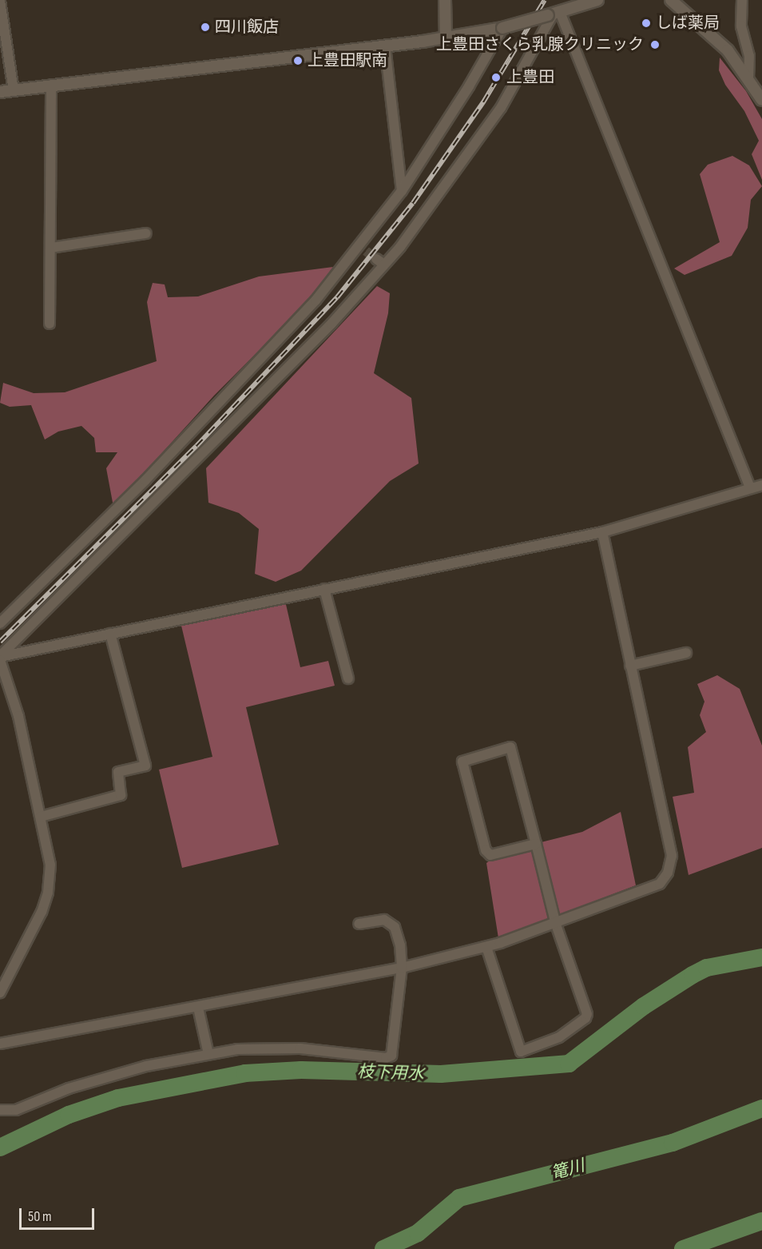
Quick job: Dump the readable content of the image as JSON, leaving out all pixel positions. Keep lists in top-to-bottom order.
{
  "water": ["枝下用水", "篭川"],
  "places": [
    "しば薬局",
    "四川飯店",
    "上豊田さくら乳腺クリニック",
    "上豊田駅南",
    "上豊田"
  ],
  "scale_bar": "50 m"
}
